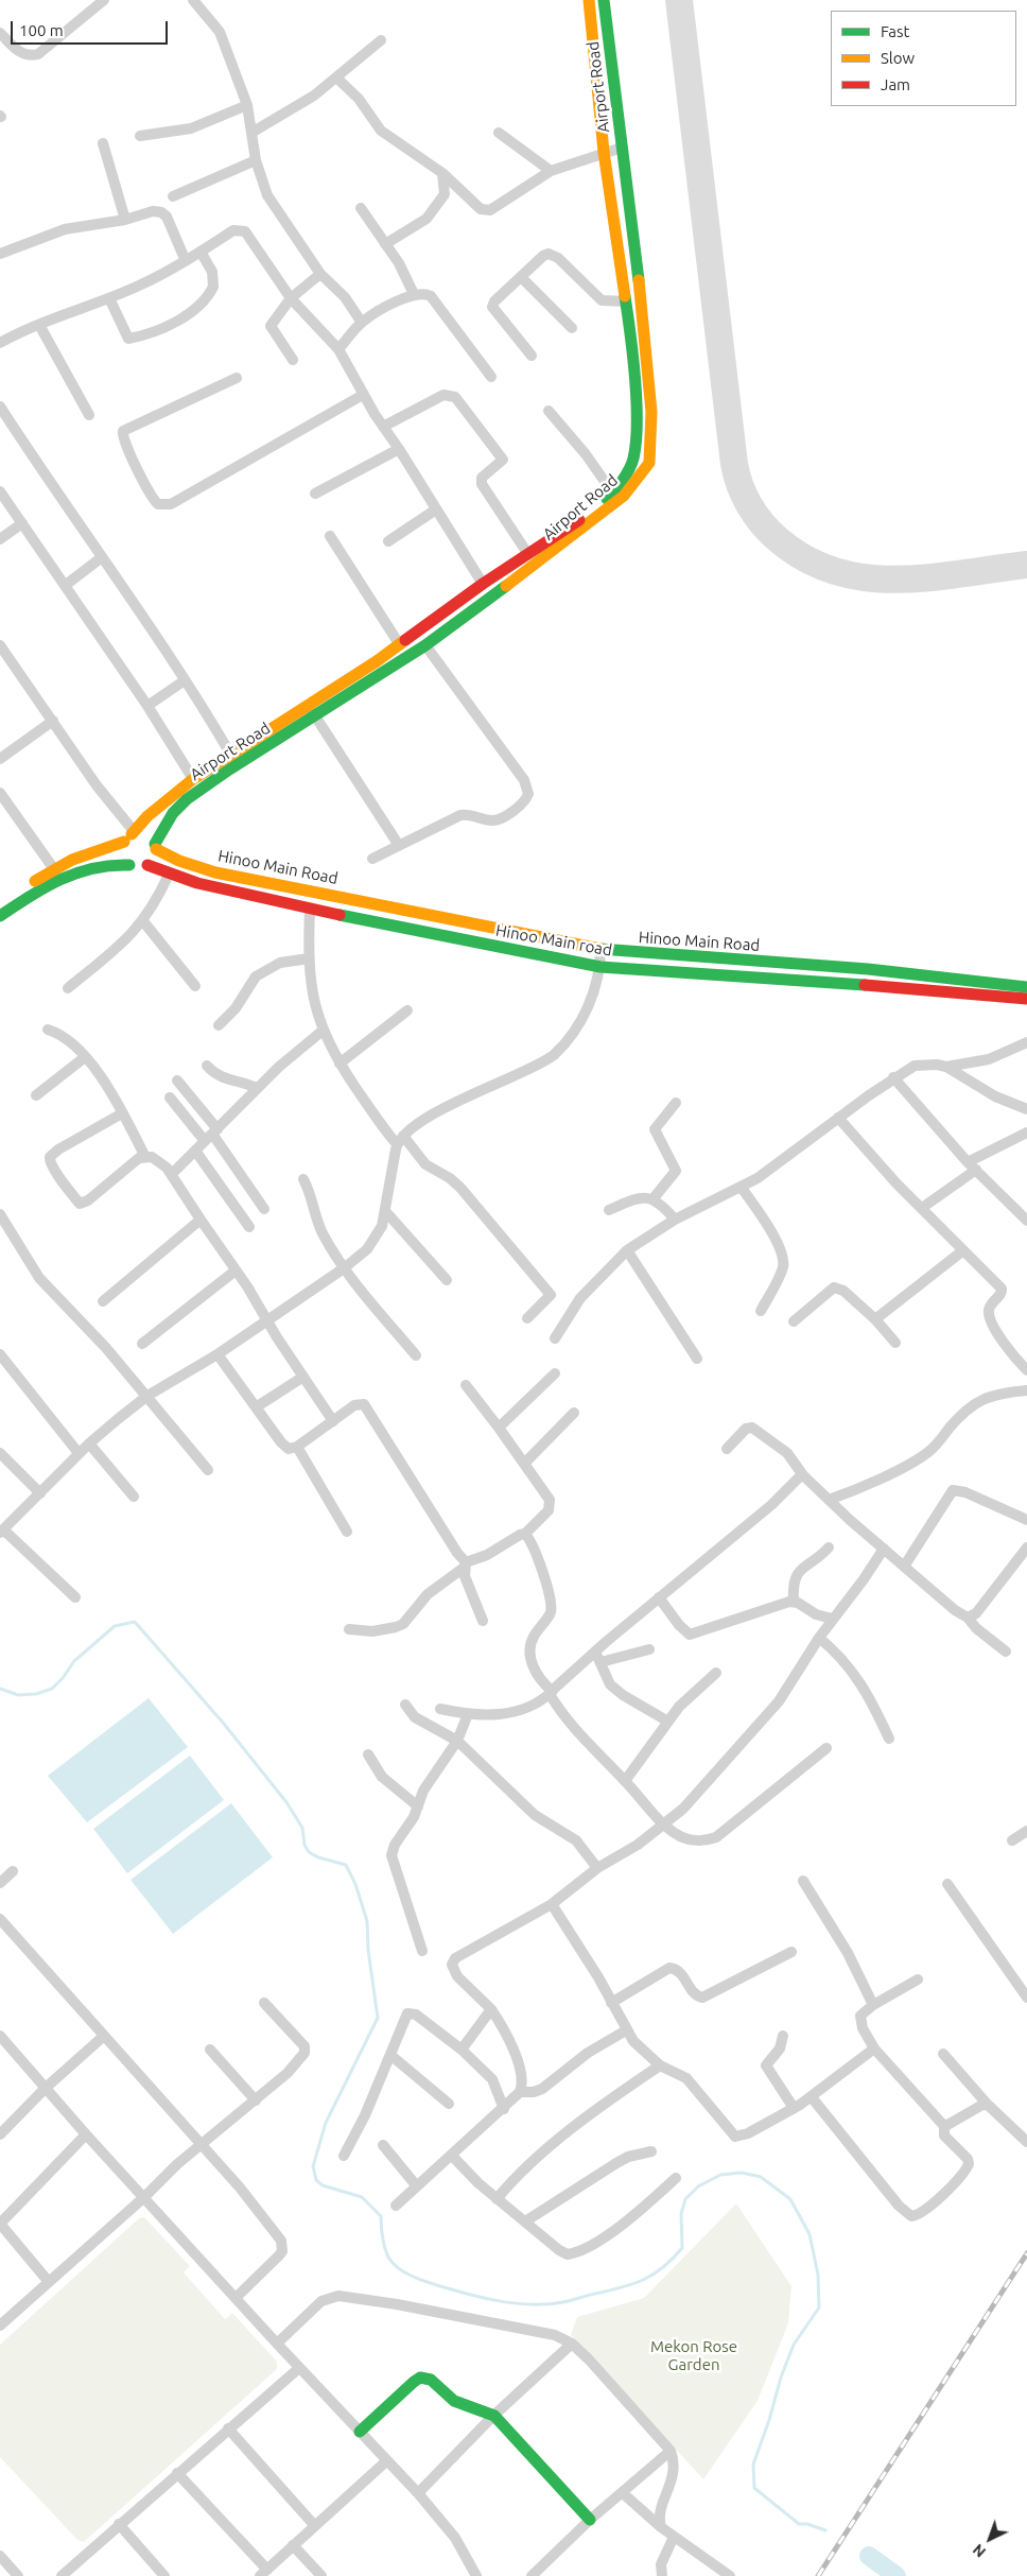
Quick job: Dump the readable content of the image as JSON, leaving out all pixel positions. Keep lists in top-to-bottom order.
{
  "streets": {
    "street": ["Airport Road", "Hinoo Main Road", "Hinoo Main road"]
  },
  "crossings": [
    ["Airport Road", "Hinoo Main Road"],
    ["Airport Road", "Hinoo Main road"],
    ["Hinoo Main Road", "Hinoo Main road"]
  ],
  "parks": ["Mekon Rose Garden"],
  "legend": ["Fast", "Slow", "Jam"],
  "scale_bar": "100 m",
  "north": "bottom left"
}
